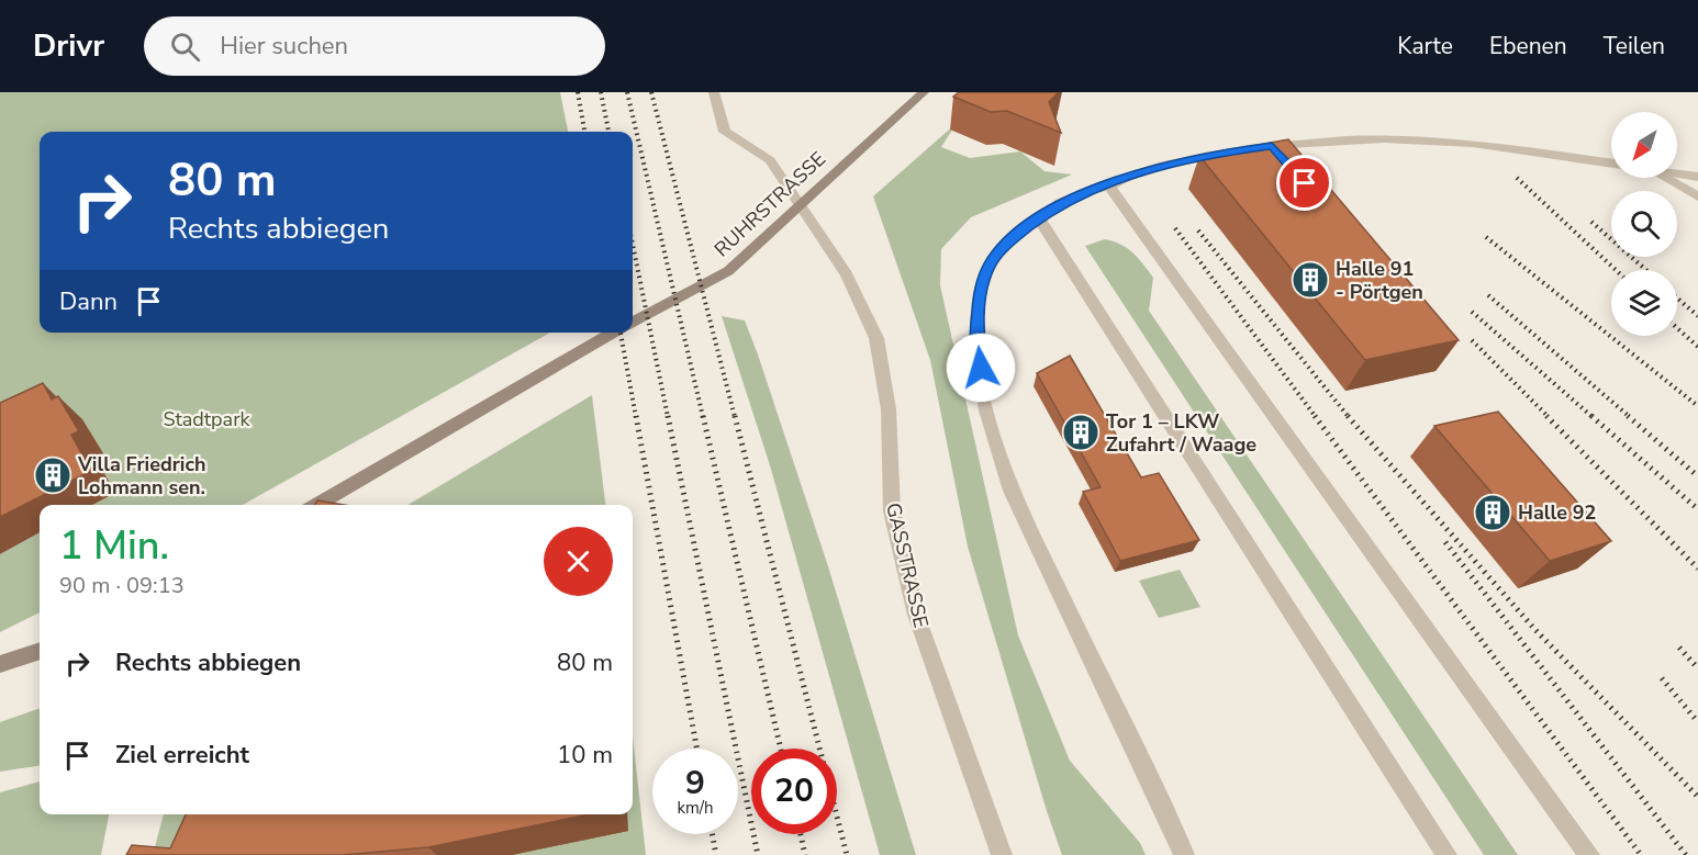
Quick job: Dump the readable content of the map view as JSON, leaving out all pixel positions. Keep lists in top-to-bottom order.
{
  "streets": {
    "main road": ["RUHRSTRASSE"],
    "street": ["GASSTRASSE"]
  },
  "crossings": [
    ["RUHRSTRASSE", "GASSTRASSE"]
  ],
  "parks": ["Stadtpark"],
  "places": {
    "building": [
      "Halle 91 - Pörtgen",
      "Tor 1 – LKW Zufahrt / Waage",
      "Villa Friedrich Lohmann sen.",
      "Halle 92"
    ]
  },
  "north": "bottom left",
  "page": {
    "header": "Drivr",
    "search": "Hier suchen",
    "nav": ["Karte", "Ebenen", "Teilen"],
    "turn": ["80 m", "Rechts abbiegen"],
    "then": "Dann",
    "heading": ["1 Min.", "90 m · 09:13"],
    "list": [
      {
        "name": "Rechts abbiegen",
        "value": "80 m"
      },
      {
        "name": "Ziel erreicht",
        "value": "10 m"
      }
    ],
    "speed": "9 km/h",
    "limit": "20"
  }
}
